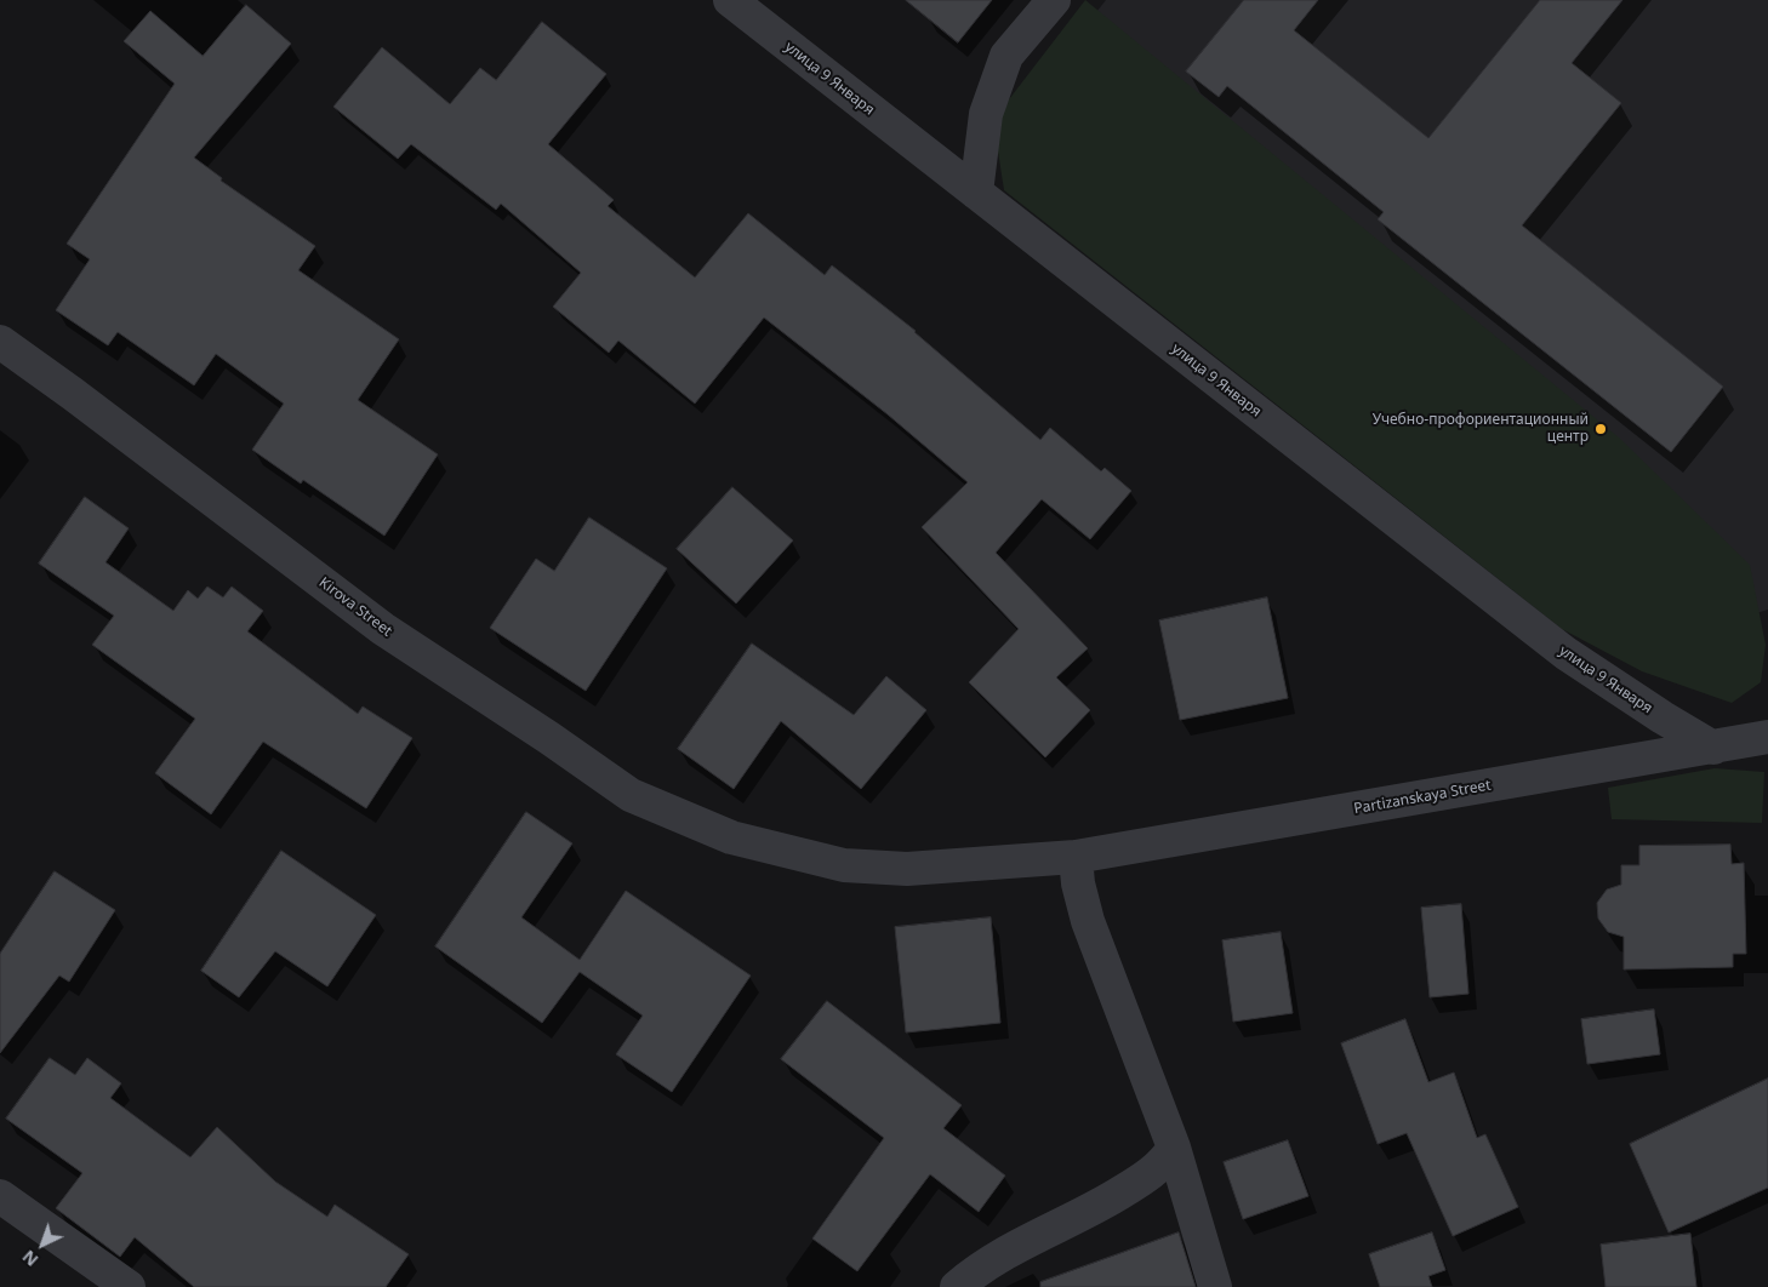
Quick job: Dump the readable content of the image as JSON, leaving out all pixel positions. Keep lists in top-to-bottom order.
{
  "streets": {
    "street": ["улица 9 Января", "Kirova Street", "Partizanskaya Street"]
  },
  "crossings": [
    ["улица 9 Января", "Partizanskaya Street"],
    ["Kirova Street", "Partizanskaya Street"]
  ],
  "places": ["Учебно-профориентационный центр"],
  "north": "bottom left"
}
